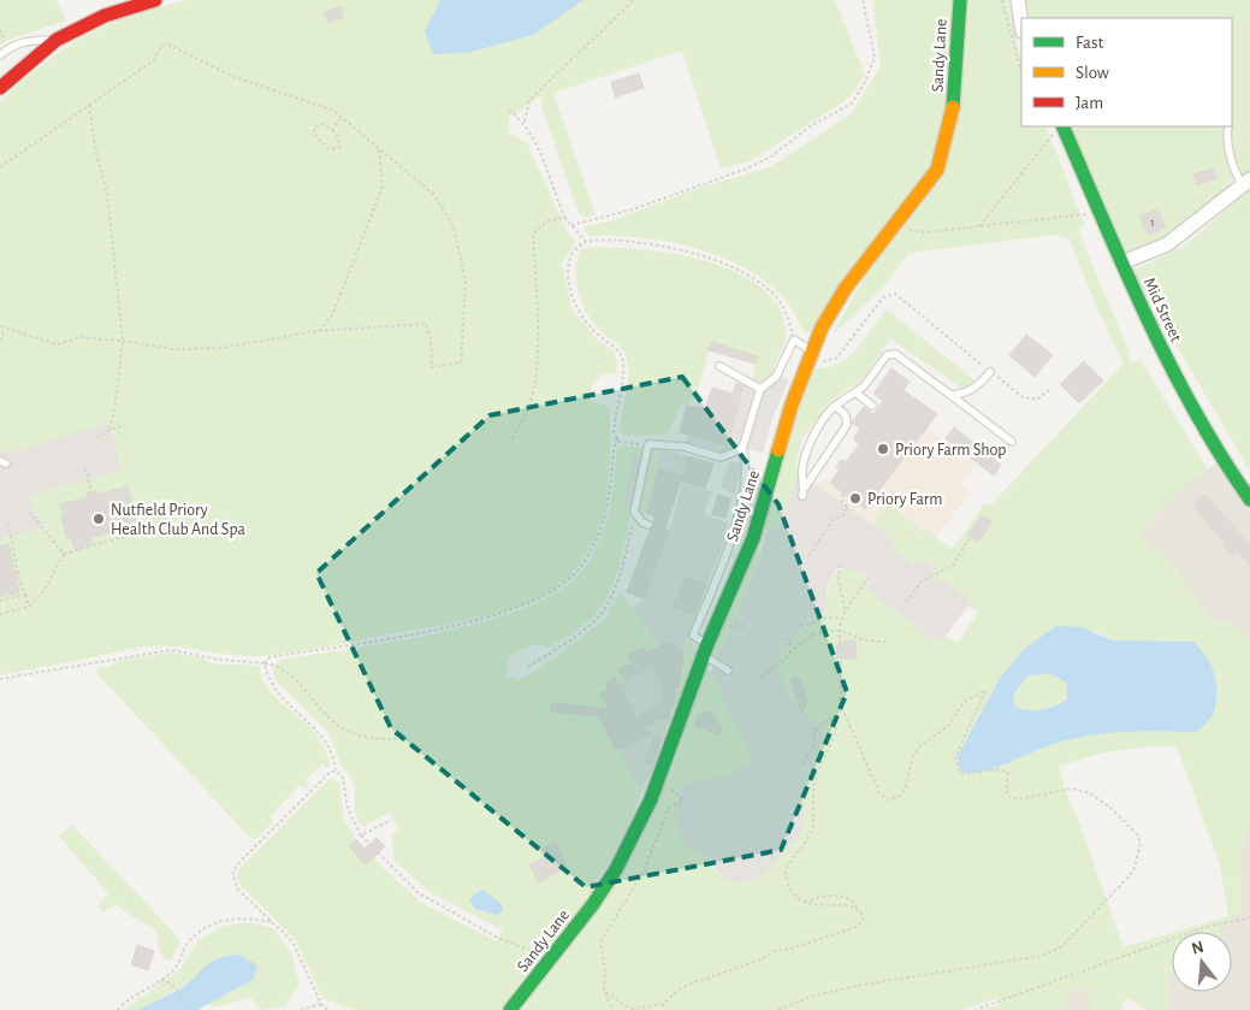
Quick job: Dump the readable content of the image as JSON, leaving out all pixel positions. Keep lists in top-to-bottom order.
{
  "streets": {
    "street": ["Sandy Lane", "Mid Street"]
  },
  "places": ["Priory Farm Shop", "Priory Farm", "Nutfield Priory Health Club And Spa"],
  "house_numbers": ["1"],
  "legend": ["Fast", "Slow", "Jam"],
  "north": "top"
}
